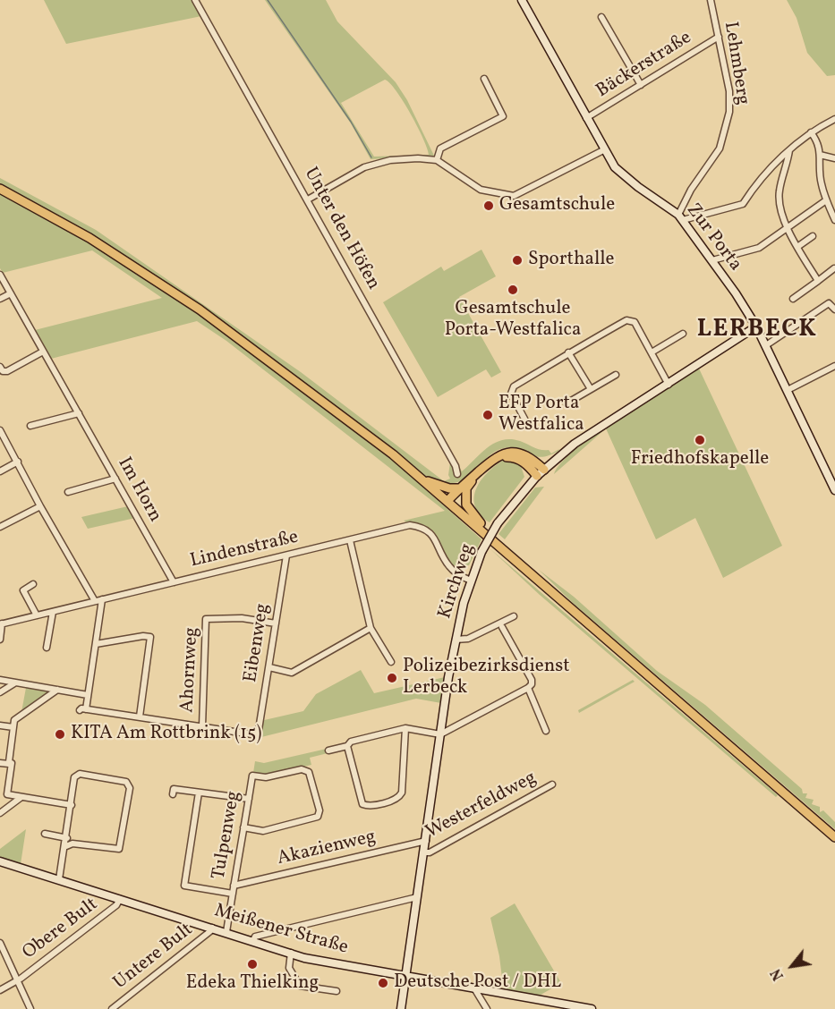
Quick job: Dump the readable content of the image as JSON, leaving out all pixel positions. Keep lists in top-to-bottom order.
{
  "streets": {
    "street": [
      "Lehmberg",
      "Bäckerstraße",
      "Unter den Höfen",
      "Zur Porta",
      "Im Horn",
      "Lindenstraße",
      "Kirchweg",
      "Eibenweg",
      "Ahornweg",
      "Westerfeldweg",
      "Tulpenweg",
      "Akazienweg",
      "Obere Bult",
      "Meißener Straße",
      "Untere Bult"
    ]
  },
  "crossings": [
    ["Lehmberg", "Bäckerstraße"],
    ["Lehmberg", "Zur Porta"],
    ["Bäckerstraße", "Zur Porta"],
    ["Zur Porta", "Kirchweg"],
    ["Im Horn", "Lindenstraße"],
    ["Lindenstraße", "Kirchweg"],
    ["Lindenstraße", "Eibenweg"],
    ["Kirchweg", "Westerfeldweg"],
    ["Kirchweg", "Akazienweg"],
    ["Kirchweg", "Meißener Straße"],
    ["Eibenweg", "Ahornweg"],
    ["Tulpenweg", "Akazienweg"],
    ["Tulpenweg", "Meißener Straße"],
    ["Obere Bult", "Meißener Straße"],
    ["Meißener Straße", "Untere Bult"]
  ],
  "districts": ["LERBECK"],
  "places": [
    "Gesamtschule",
    "Sporthalle",
    "Gesamtschule Porta-Westfalica",
    "EFP Porta Westfalica",
    "Friedhofskapelle",
    "Polizeibezirksdienst Lerbeck",
    "KITA Am Rottbrink (15)",
    "Edeka Thielking",
    "Deutsche Post / DHL"
  ],
  "north": "bottom left"
}
